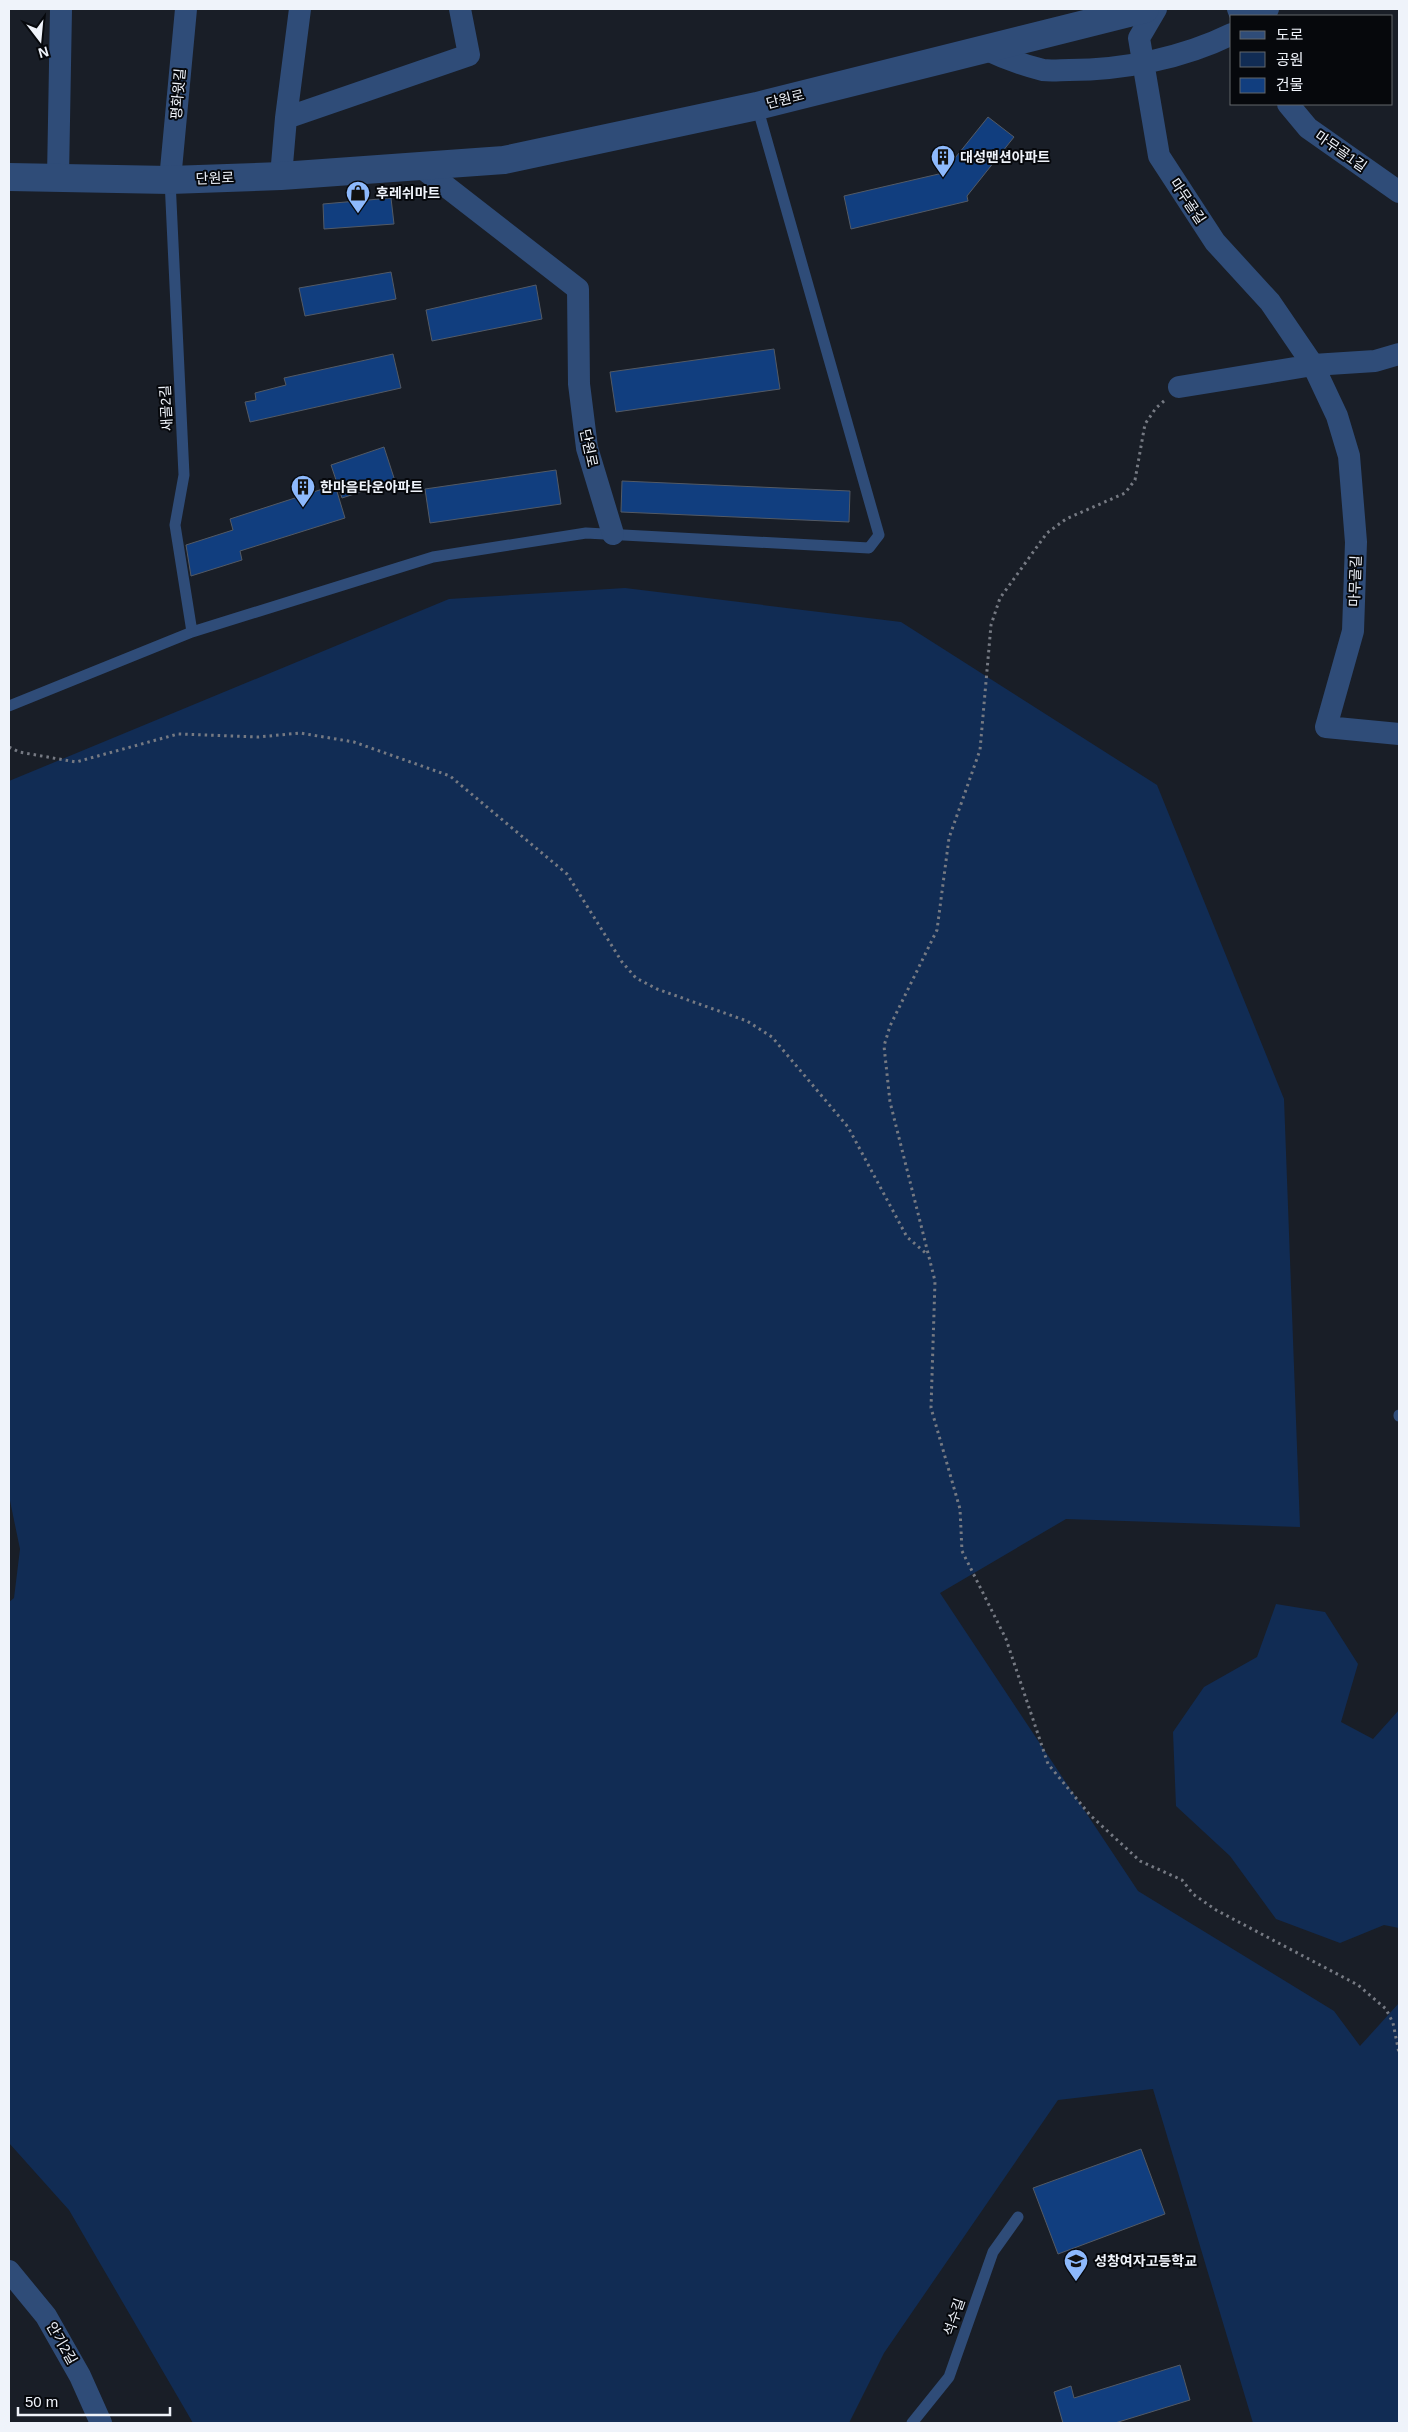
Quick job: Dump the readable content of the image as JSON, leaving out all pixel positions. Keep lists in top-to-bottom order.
{
  "streets": {
    "street": [
      "평화윗길",
      "단원로",
      "마무골1길",
      "마무골길",
      "안기2길"
    ],
    "lane": ["새골2길", "석수길"]
  },
  "crossings": [
    ["평화윗길", "단원로"],
    ["평화윗길", "새골2길"],
    ["단원로", "새골2길"]
  ],
  "places": {
    "building": ["대성맨션아파트", "한마음타운아파트"],
    "shop": ["후레쉬마트"],
    "school or university": ["성창여자고등학교"]
  },
  "legend": ["도로", "공원", "건물"],
  "scale_bar": "50 m",
  "north": "bottom"
}
